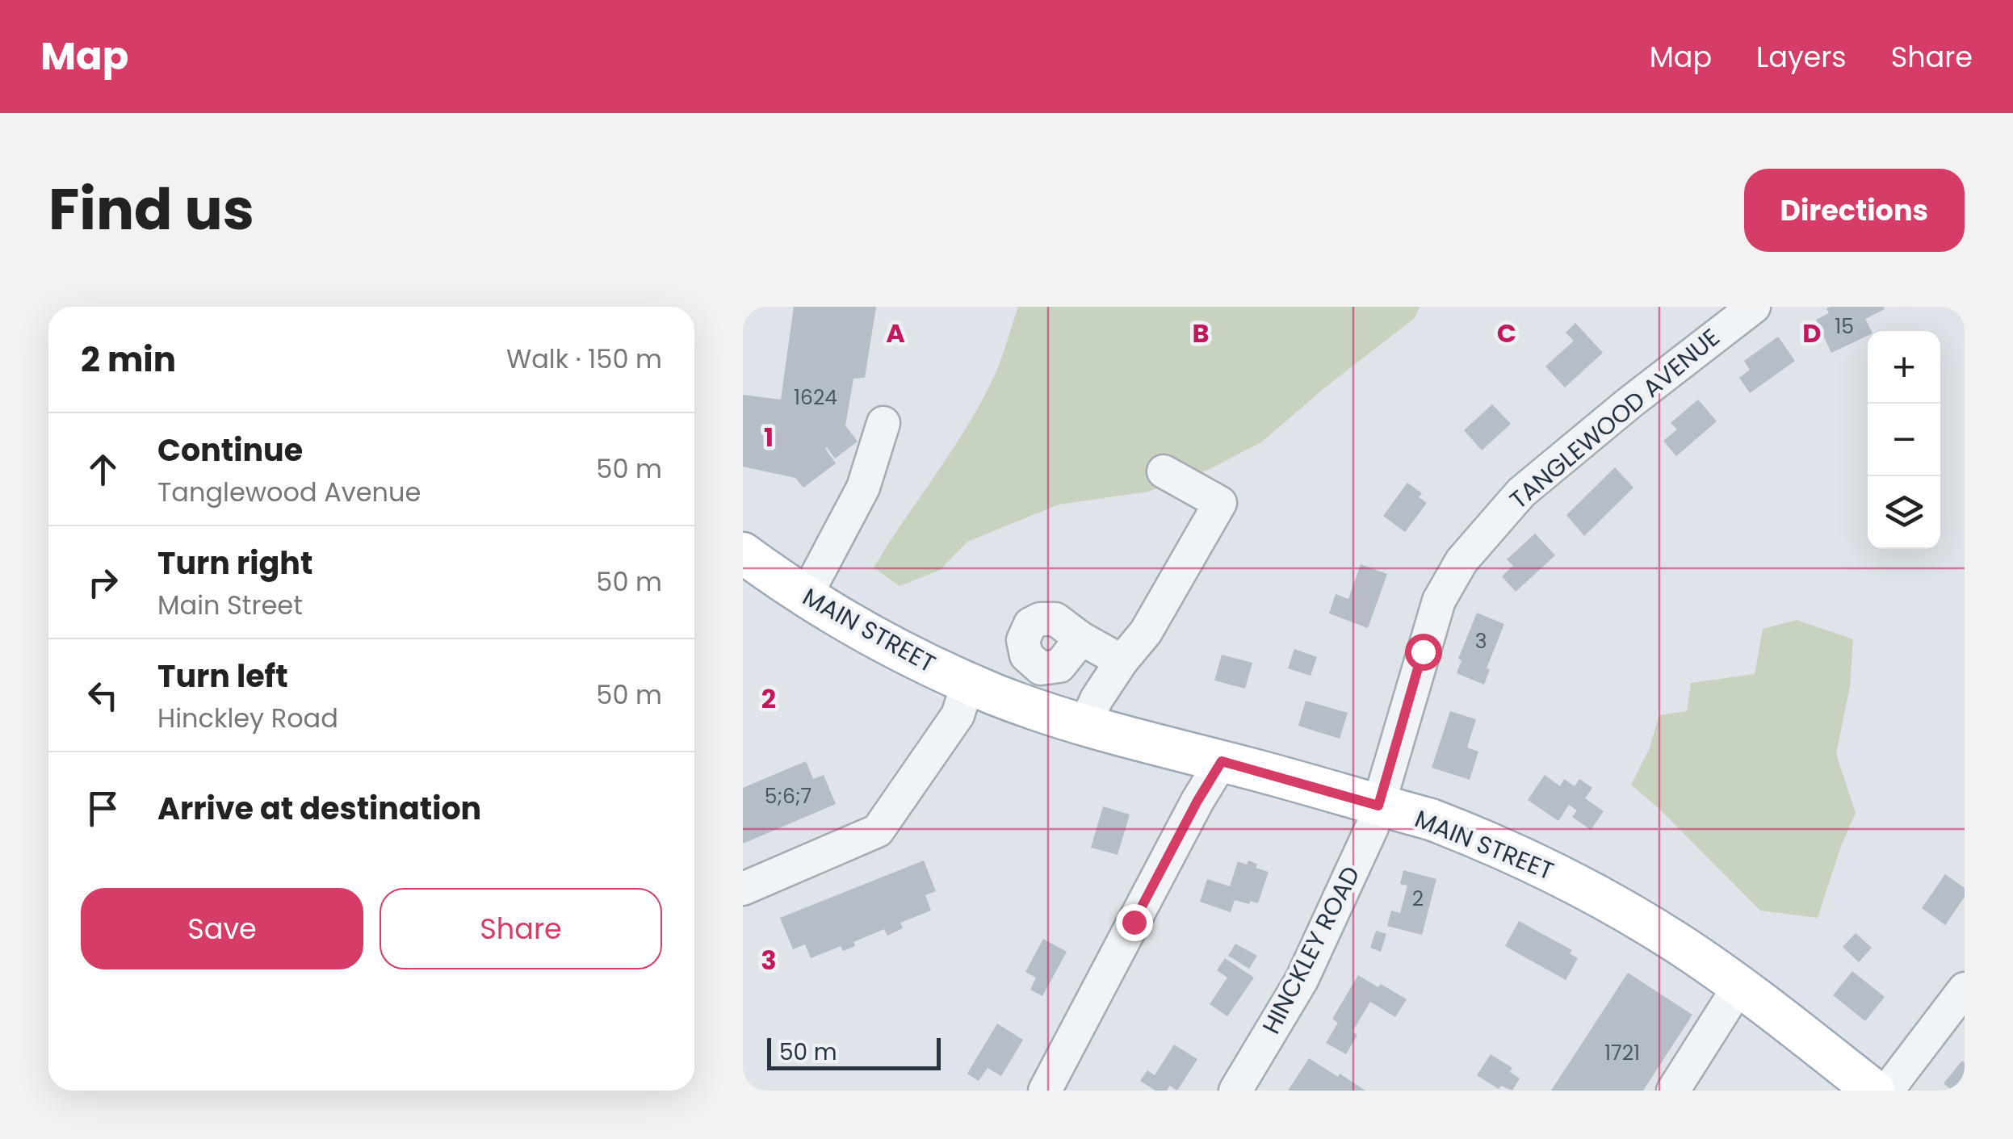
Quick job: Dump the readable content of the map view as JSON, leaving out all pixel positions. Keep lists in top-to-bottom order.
{
  "streets": {
    "main road": ["MAIN STREET"],
    "street": ["TANGLEWOOD AVENUE", "HINCKLEY ROAD"]
  },
  "crossings": [
    ["TANGLEWOOD AVENUE", "MAIN STREET"],
    ["TANGLEWOOD AVENUE", "HINCKLEY ROAD"],
    ["MAIN STREET", "HINCKLEY ROAD"]
  ],
  "house_numbers": [
    "15",
    "1624",
    "3",
    "5;6;7",
    "2",
    "1721"
  ],
  "scale_bar": "50 m",
  "page": {
    "header": "Map",
    "nav": ["Map", "Layers", "Share"],
    "title": "Find us",
    "buttons": [
      "Directions",
      ["Save", "Share"]
    ],
    "heading": ["2 min", "Walk · 150 m"],
    "map_buttons": ["+", "−"],
    "list": [
      ["Continue", "Tanglewood Avenue", "50 m"],
      ["Turn right", "Main Street", "50 m"],
      ["Turn left", "Hinckley Road", "50 m"],
      "Arrive at destination"
    ],
    "scale": "50 m"
  },
  "grid": {
    "columns": [
      "A",
      "B",
      "C",
      "D"
    ],
    "rows": ["1", "2", "3"]
  }
}
